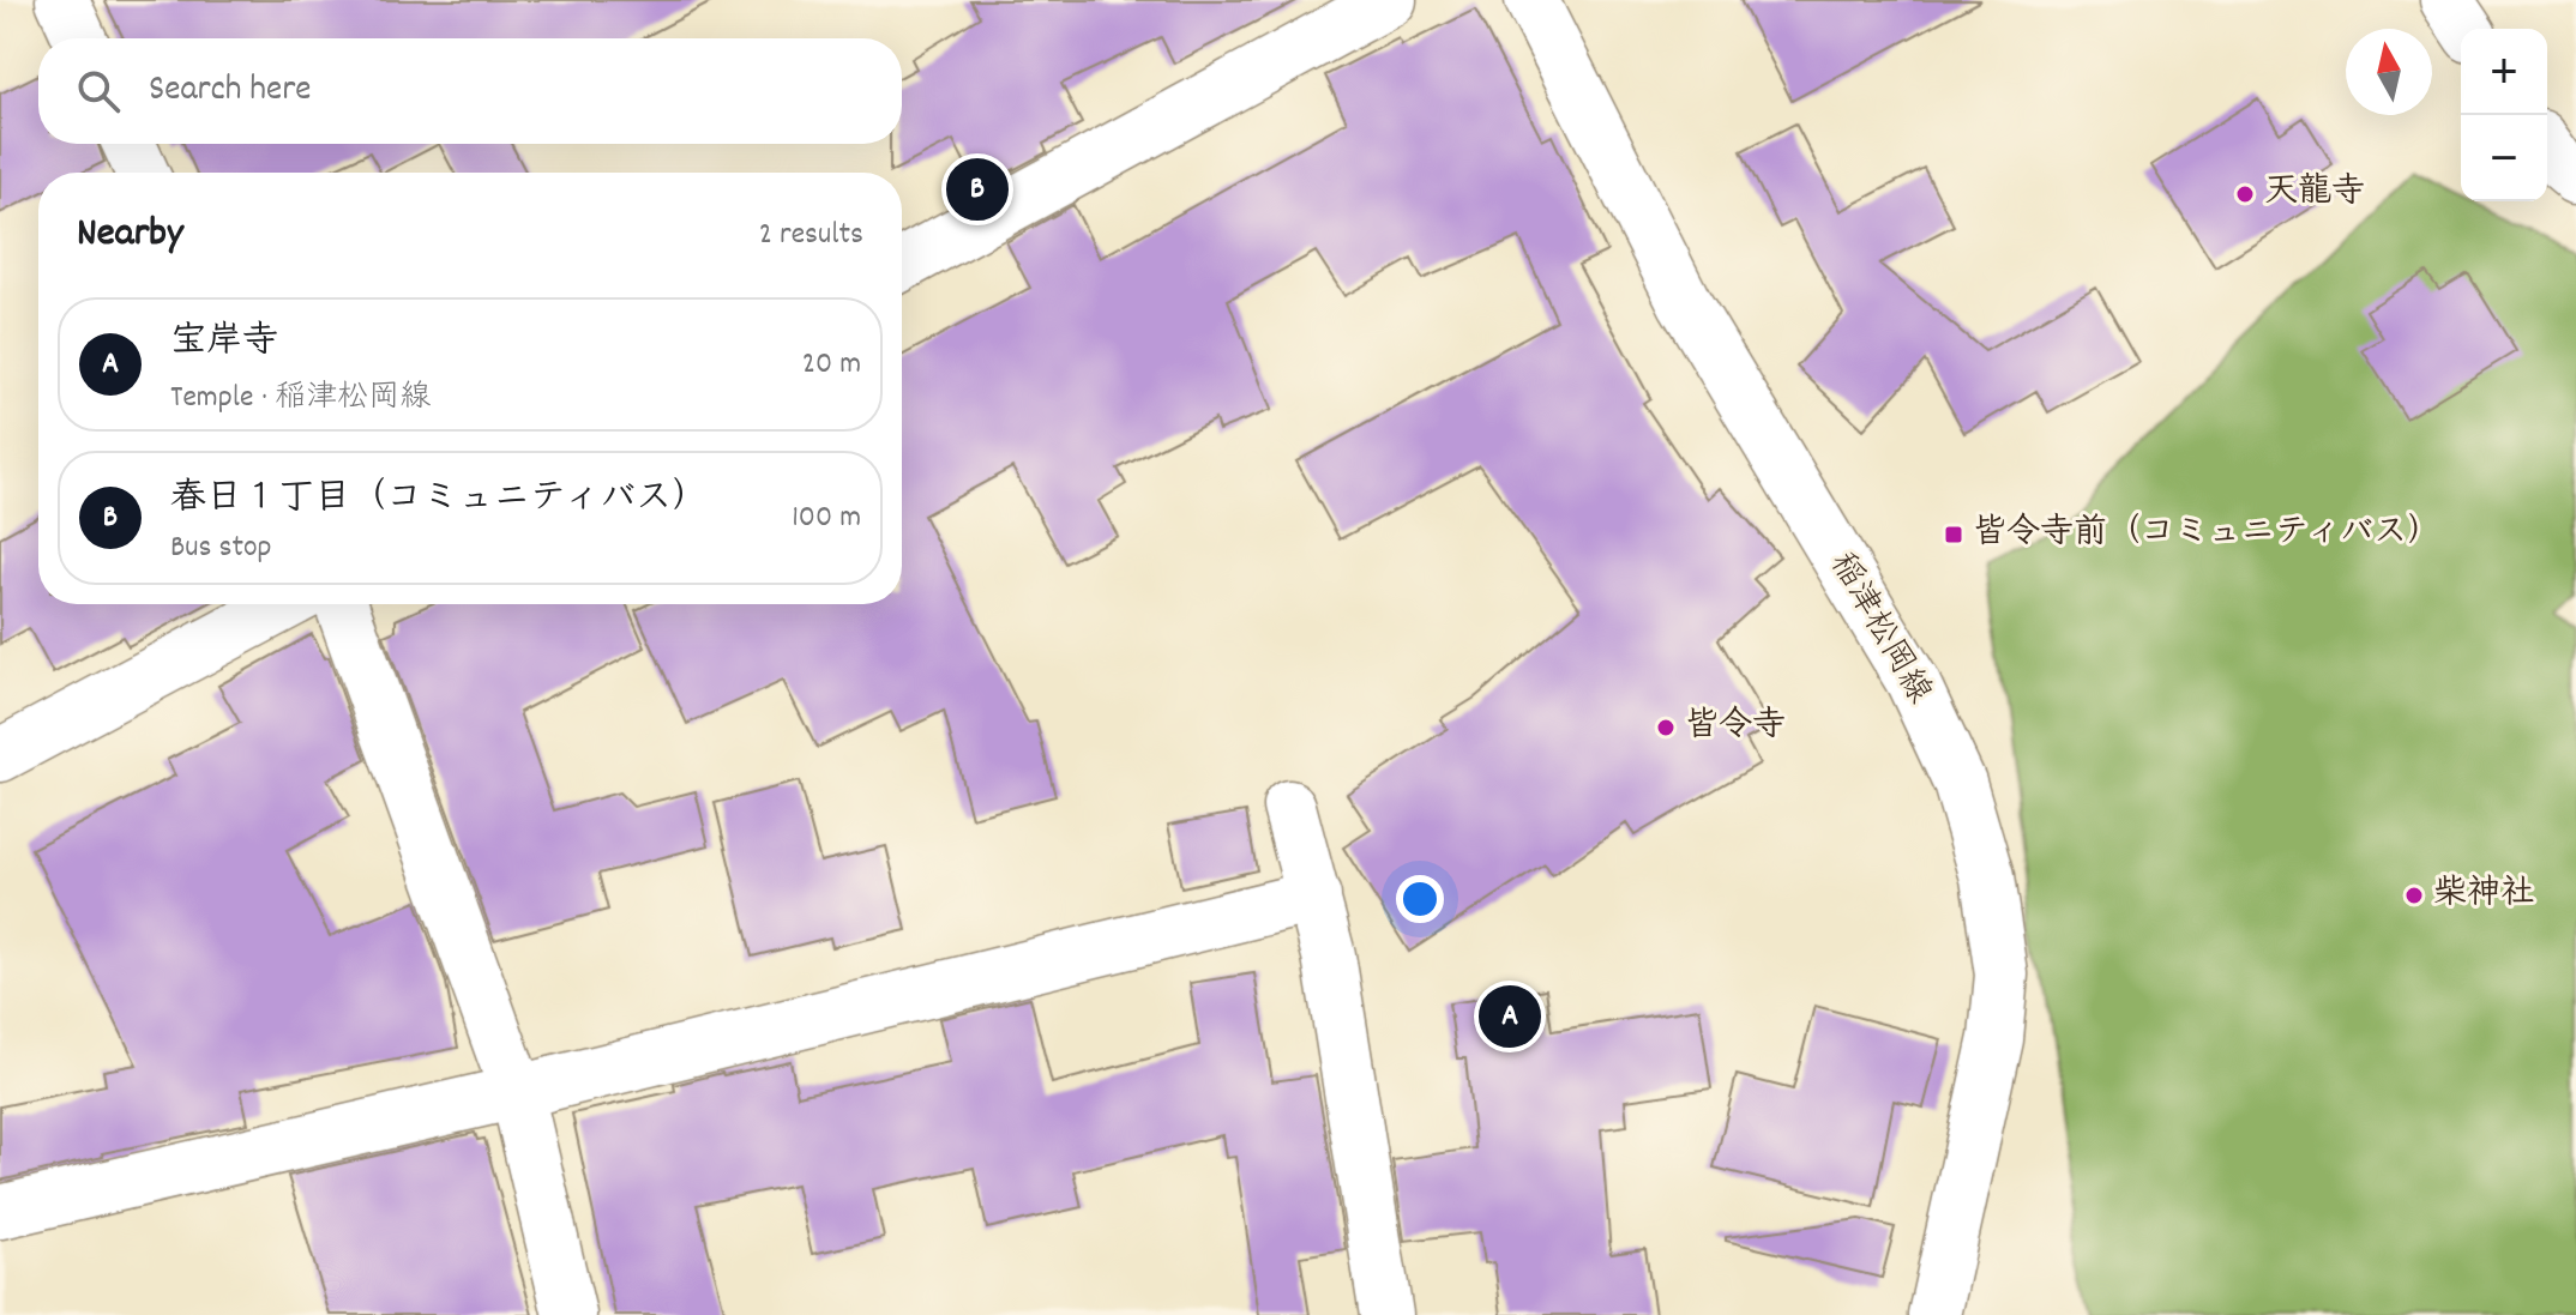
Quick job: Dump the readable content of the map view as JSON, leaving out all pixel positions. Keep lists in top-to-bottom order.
{
  "streets": {
    "street": ["稲津松岡線"]
  },
  "places": {
    "other": ["天龍寺", "皆令寺", "柴神社"],
    "transit": ["皆令寺前（コミュニティバス）"]
  },
  "north": "top",
  "page": {
    "map_buttons": ["+", "−"],
    "search": "Search here",
    "pins": ["B", "A"],
    "heading": ["Nearby", "2 results"],
    "list": [
      {
        "mark": "A",
        "name": "宝岸寺",
        "note": "Temple · 稲津松岡線",
        "value": "20 m"
      },
      {
        "mark": "B",
        "name": "春日１丁目（コミュニティバス）",
        "note": "Bus stop",
        "value": "100 m"
      }
    ]
  }
}
